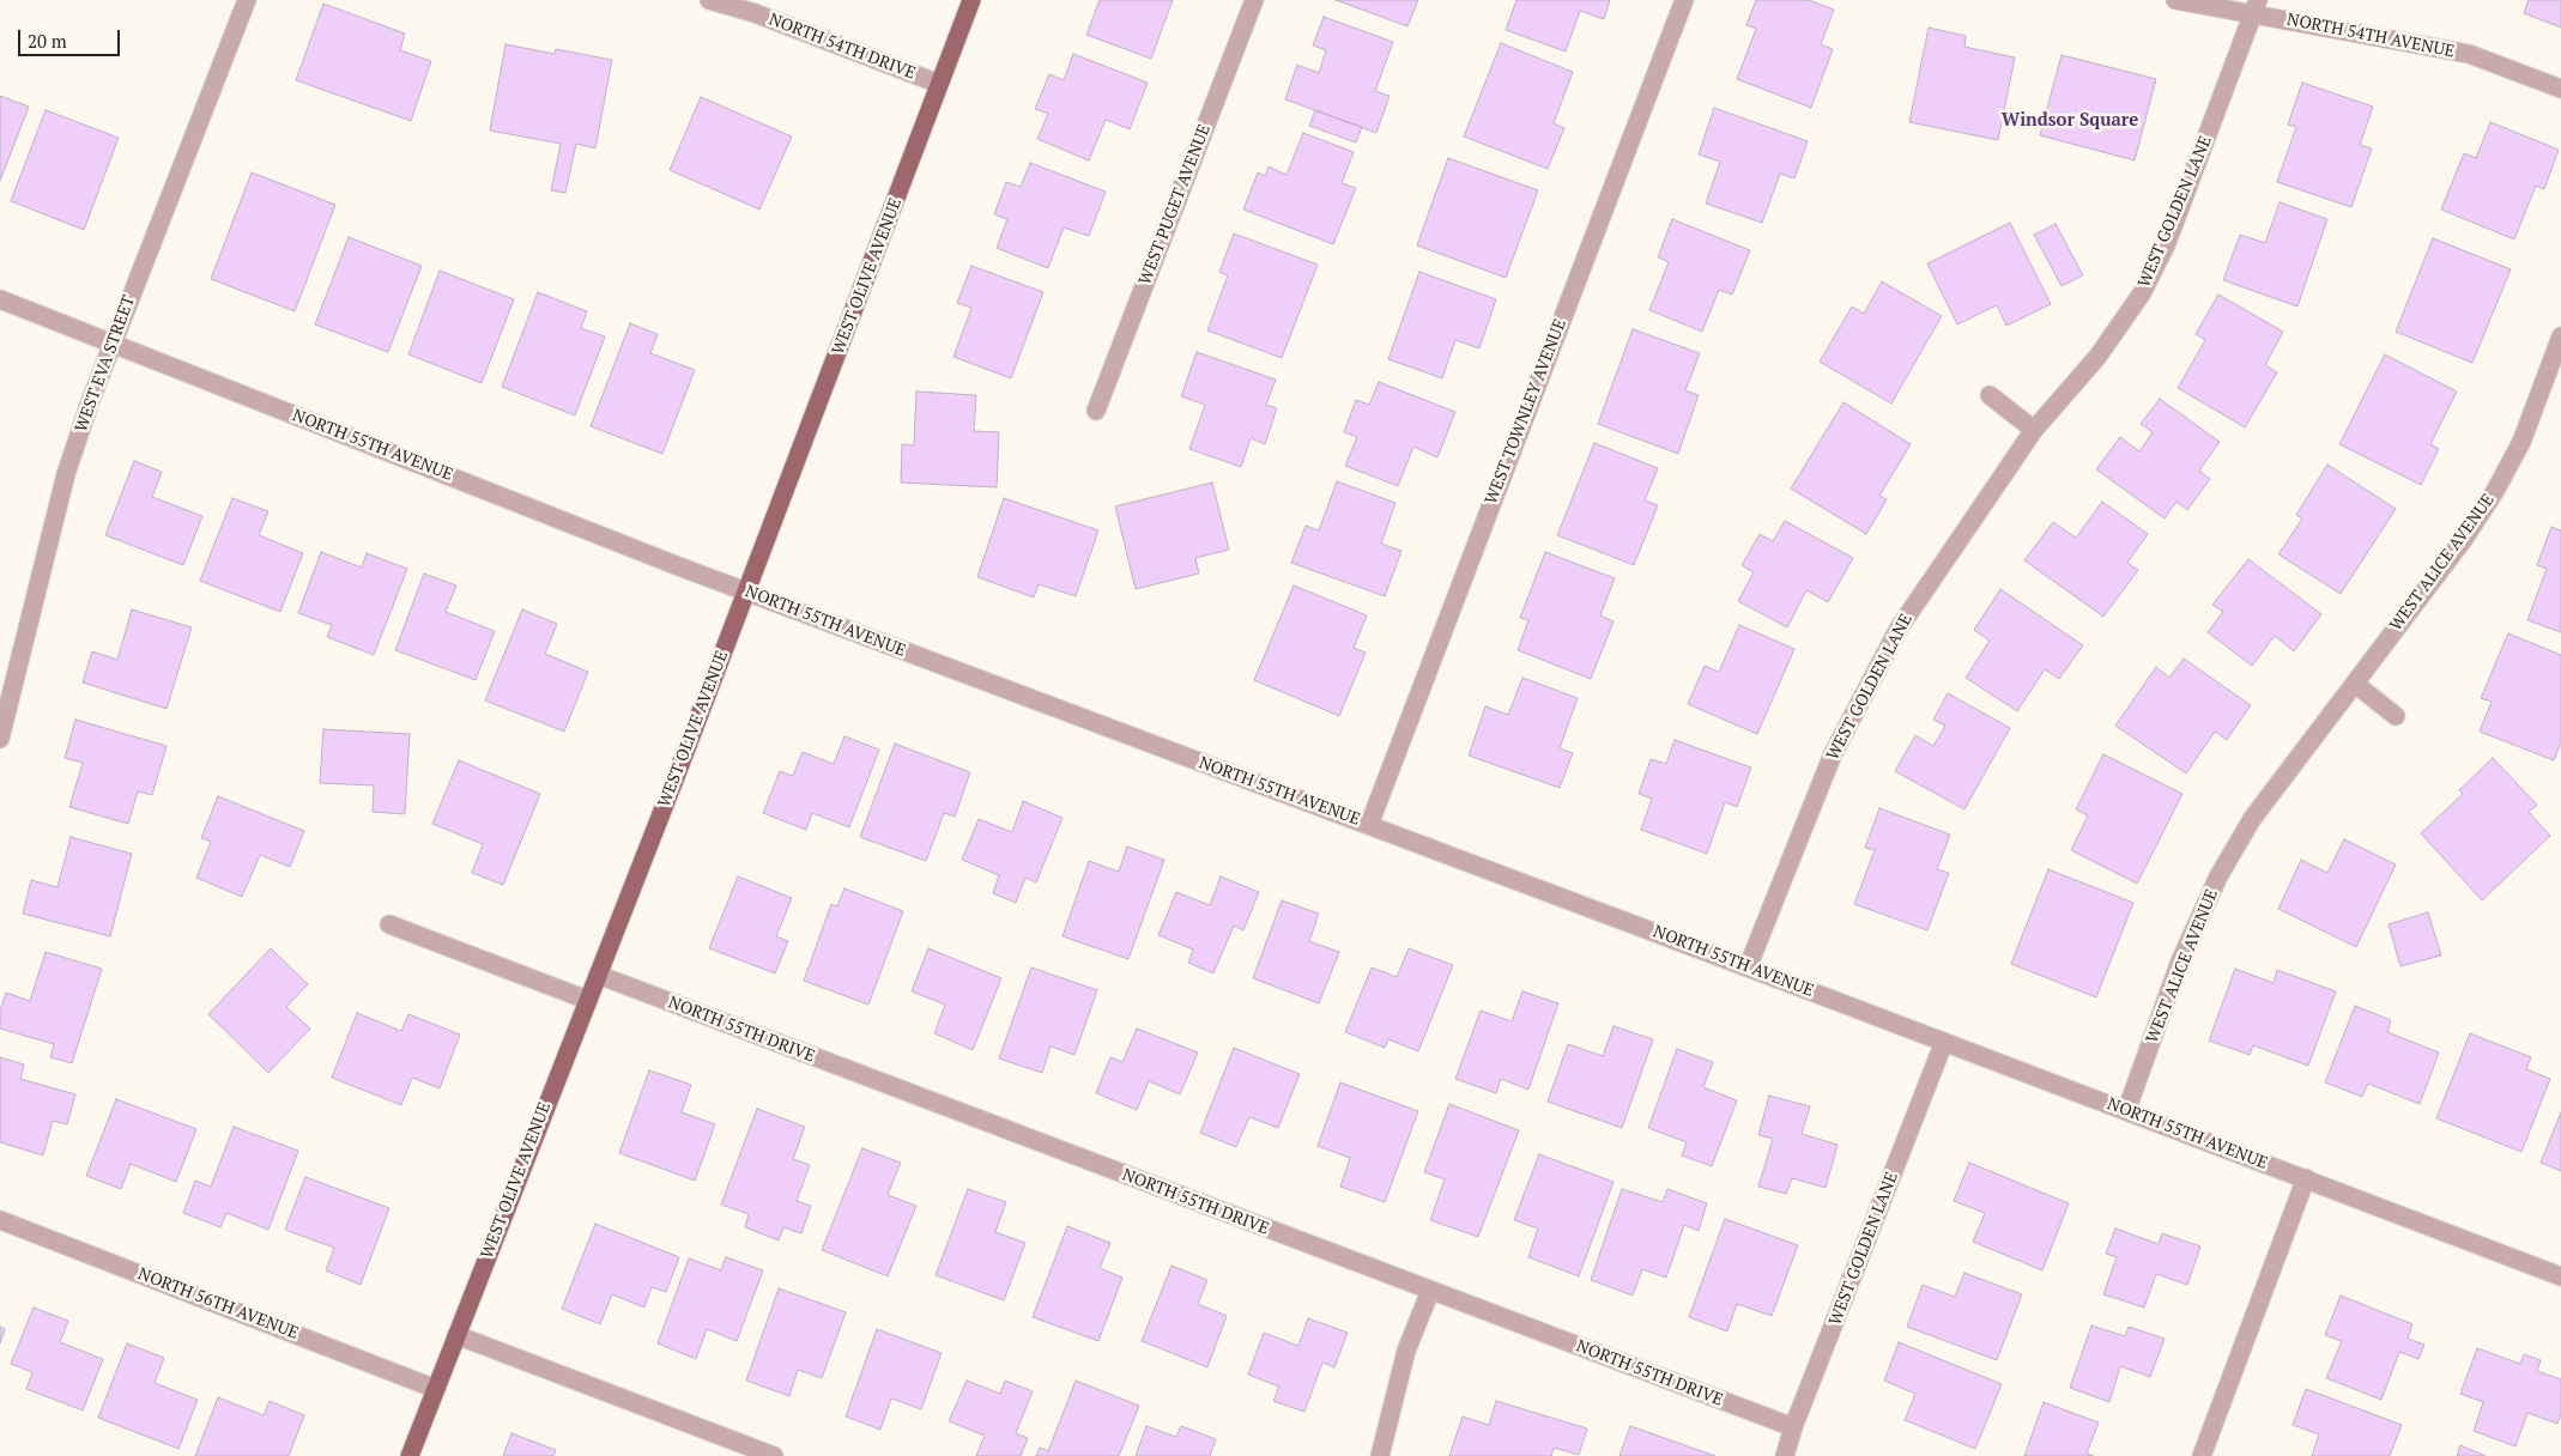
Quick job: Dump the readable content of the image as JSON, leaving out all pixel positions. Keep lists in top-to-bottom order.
{
  "streets": {
    "main road": ["WEST OLIVE AVENUE"],
    "street": [
      "NORTH 54TH AVENUE",
      "NORTH 54TH DRIVE",
      "WEST PUGET AVENUE",
      "WEST GOLDEN LANE",
      "WEST EVA STREET",
      "WEST TOWNLEY AVENUE",
      "NORTH 55TH AVENUE",
      "WEST ALICE AVENUE",
      "NORTH 55TH DRIVE",
      "NORTH 56TH AVENUE"
    ]
  },
  "crossings": [
    ["NORTH 54TH AVENUE", "WEST GOLDEN LANE"],
    ["NORTH 54TH DRIVE", "WEST OLIVE AVENUE"],
    ["WEST GOLDEN LANE", "NORTH 55TH AVENUE"],
    ["WEST GOLDEN LANE", "NORTH 55TH DRIVE"],
    ["WEST OLIVE AVENUE", "NORTH 55TH AVENUE"],
    ["WEST OLIVE AVENUE", "NORTH 55TH DRIVE"],
    ["WEST OLIVE AVENUE", "NORTH 56TH AVENUE"],
    ["WEST EVA STREET", "NORTH 55TH AVENUE"],
    ["WEST TOWNLEY AVENUE", "NORTH 55TH AVENUE"],
    ["NORTH 55TH AVENUE", "WEST ALICE AVENUE"]
  ],
  "districts": ["Windsor Square"],
  "scale_bar": "20 m"
}
